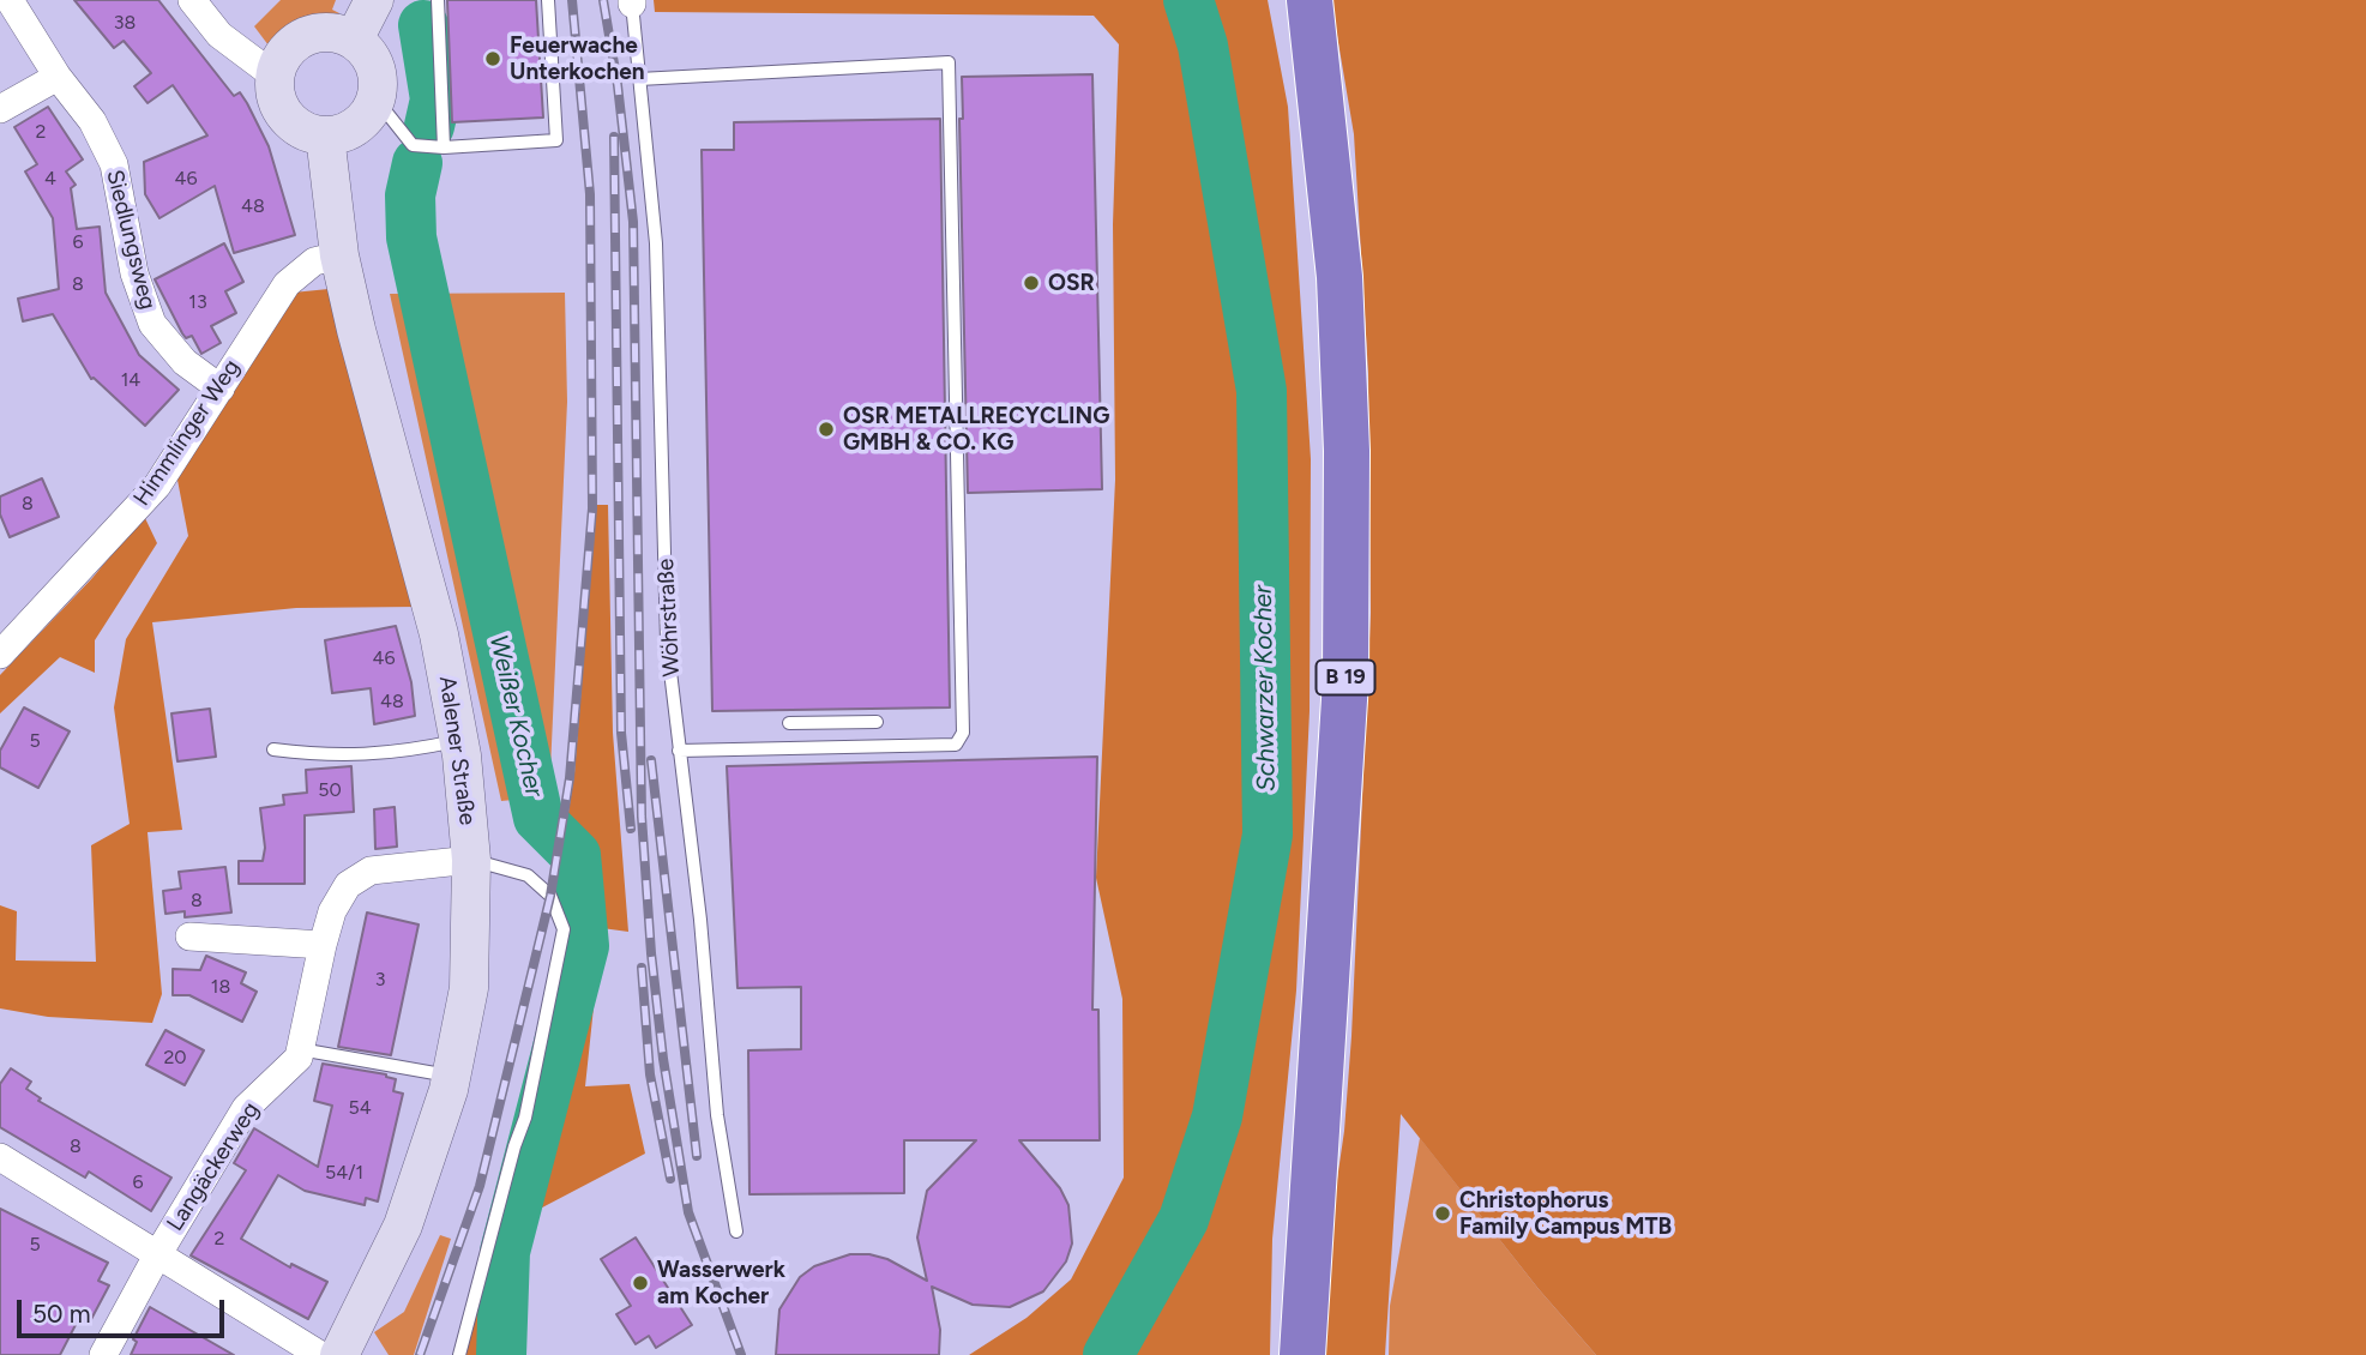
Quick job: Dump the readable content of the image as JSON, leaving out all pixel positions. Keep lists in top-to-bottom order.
{
  "streets": {
    "highway": ["B 19"],
    "street": [
      "Siedlungsweg",
      "Himmlinger Weg",
      "Aalener Straße",
      "Langäckerweg"
    ],
    "lane": ["Wöhrstraße"]
  },
  "crossings": [
    ["Siedlungsweg", "Himmlinger Weg"],
    ["Himmlinger Weg", "Aalener Straße"],
    ["Aalener Straße", "Langäckerweg"]
  ],
  "water": ["Schwarzer Kocher", "Weißer Kocher"],
  "places": [
    "Feuerwache Unterkochen",
    "OSR",
    "OSR METALLRECYCLING GMBH & CO. KG",
    "Christophorus Family Campus MTB",
    "Wasserwerk am Kocher"
  ],
  "house_numbers": [
    "38",
    "2",
    "4",
    "46",
    "48",
    "6",
    "8",
    "13",
    "14",
    "8",
    "46",
    "48",
    "5",
    "50",
    "8",
    "3",
    "18",
    "20",
    "54",
    "8",
    "54/1",
    "6",
    "2",
    "5"
  ],
  "scale_bar": "50 m"
}
